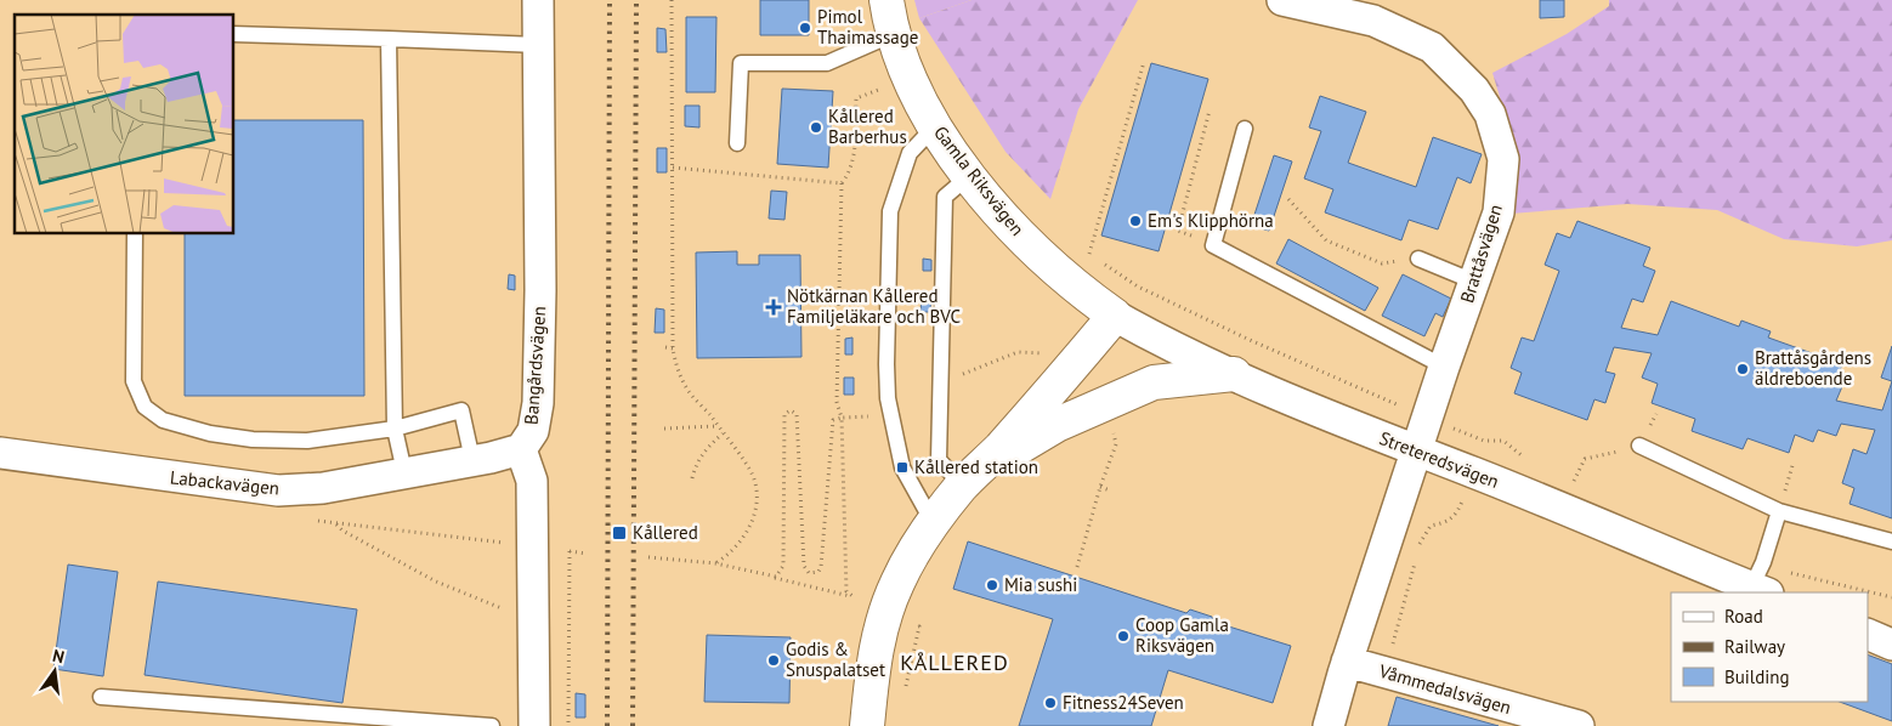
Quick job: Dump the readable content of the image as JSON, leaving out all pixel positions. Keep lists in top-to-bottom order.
{
  "streets": {
    "street": [
      "Gamla Riksvägen",
      "Brattåsvägen",
      "Bangårdsvägen",
      "Streteredsvägen",
      "Labackavägen",
      "Våmmedalsvägen"
    ]
  },
  "crossings": [
    ["Gamla Riksvägen", "Streteredsvägen"],
    ["Brattåsvägen", "Streteredsvägen"],
    ["Bangårdsvägen", "Labackavägen"]
  ],
  "districts": ["KÅLLERED"],
  "places": {
    "other": [
      "Pimol Thaimassage",
      "Kållered Barberhus",
      "Em's Klipphörna",
      "Brattåsgårdens äldreboende",
      "Mia sushi",
      "Coop Gamla Riksvägen",
      "Godis & Snuspalatset",
      "Fitness24Seven"
    ],
    "health": ["Nötkärnan Kållered Familjeläkare och BVC"],
    "transit": ["Kållered station", "Kållered"]
  },
  "legend": ["Road", "Railway", "Building"],
  "north": "top"
}
